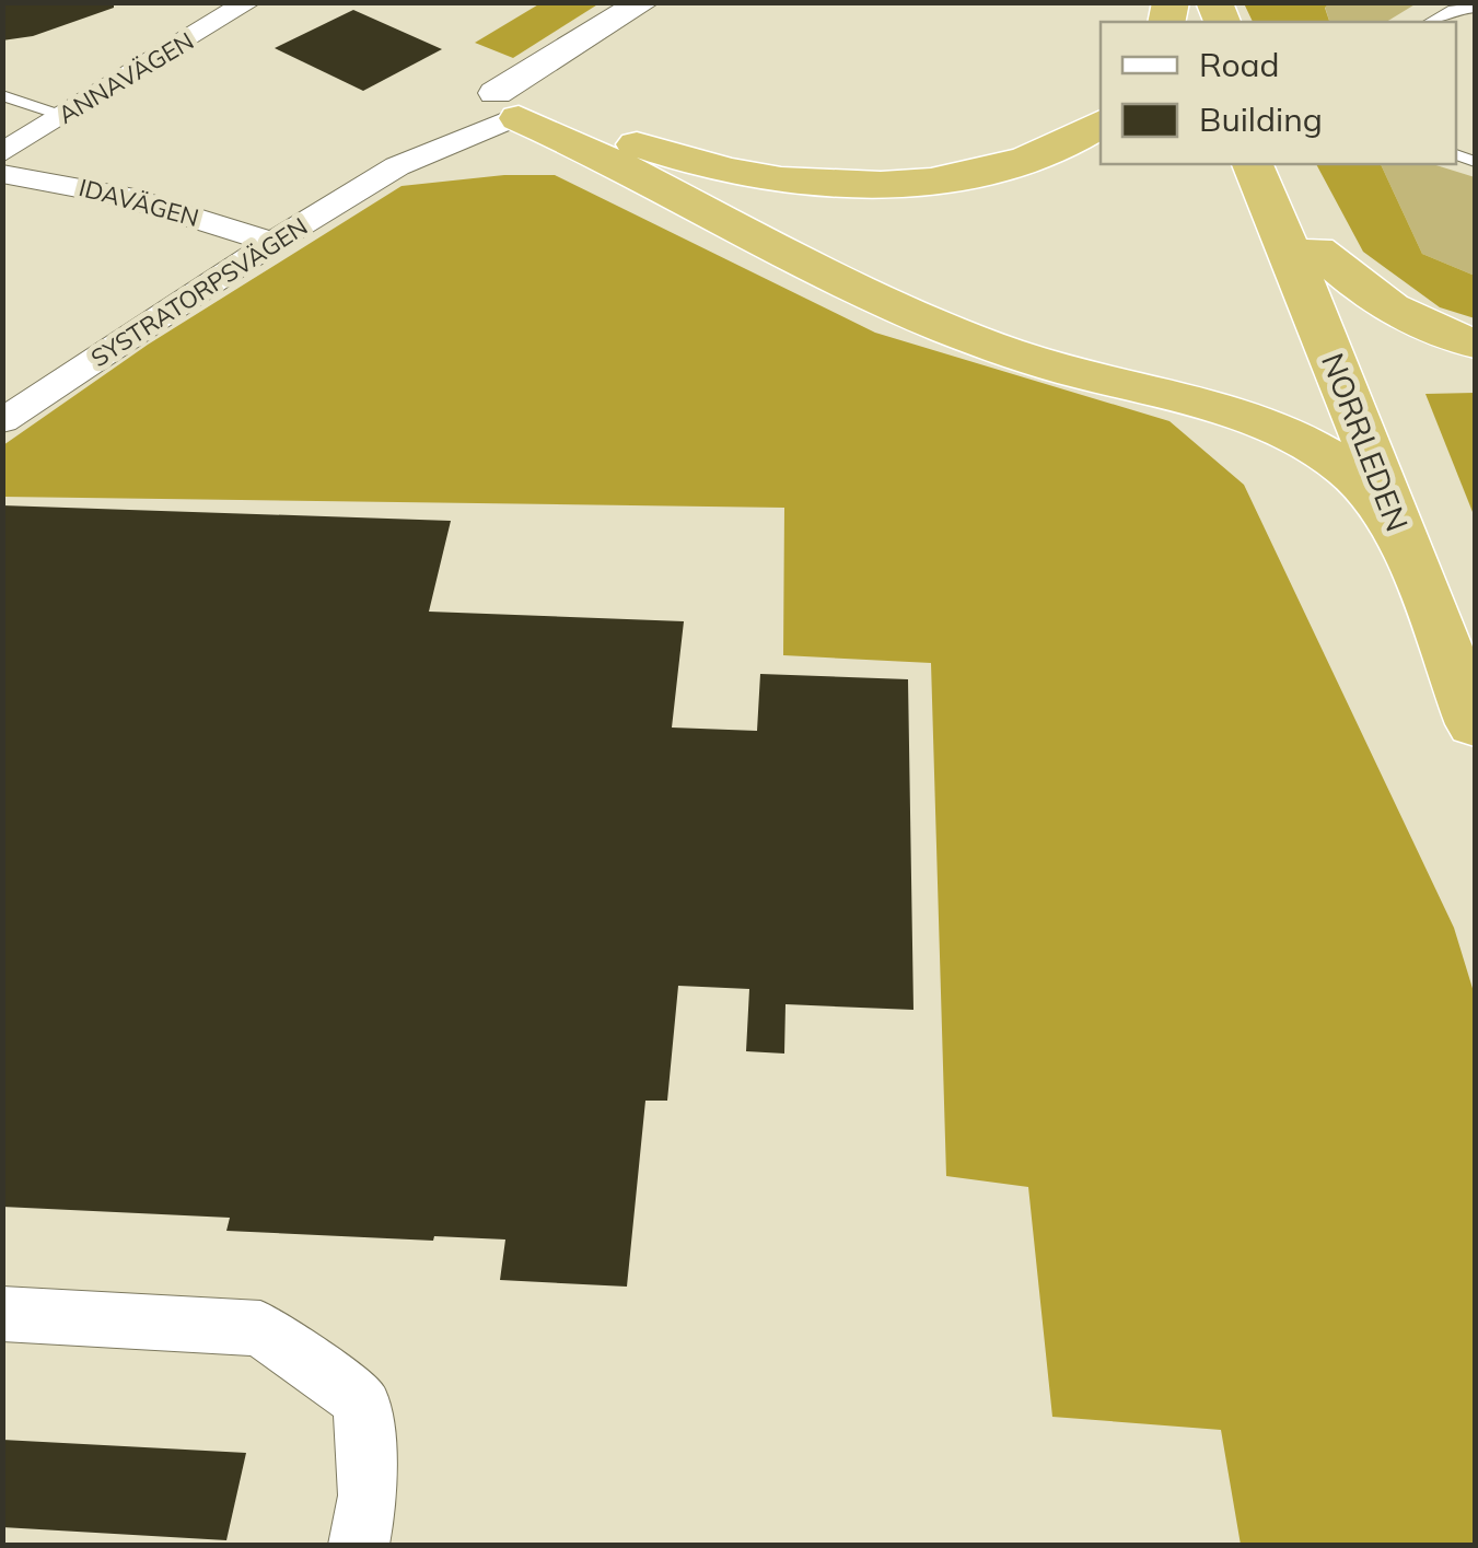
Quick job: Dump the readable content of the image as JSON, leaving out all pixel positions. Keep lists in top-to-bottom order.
{
  "streets": {
    "highway": ["NORRLEDEN"],
    "street": ["ANNAVÄGEN", "IDAVÄGEN", "SYSTRATORPSVÄGEN"]
  },
  "crossings": [
    ["IDAVÄGEN", "SYSTRATORPSVÄGEN"]
  ],
  "legend": ["Road", "Building"]
}
